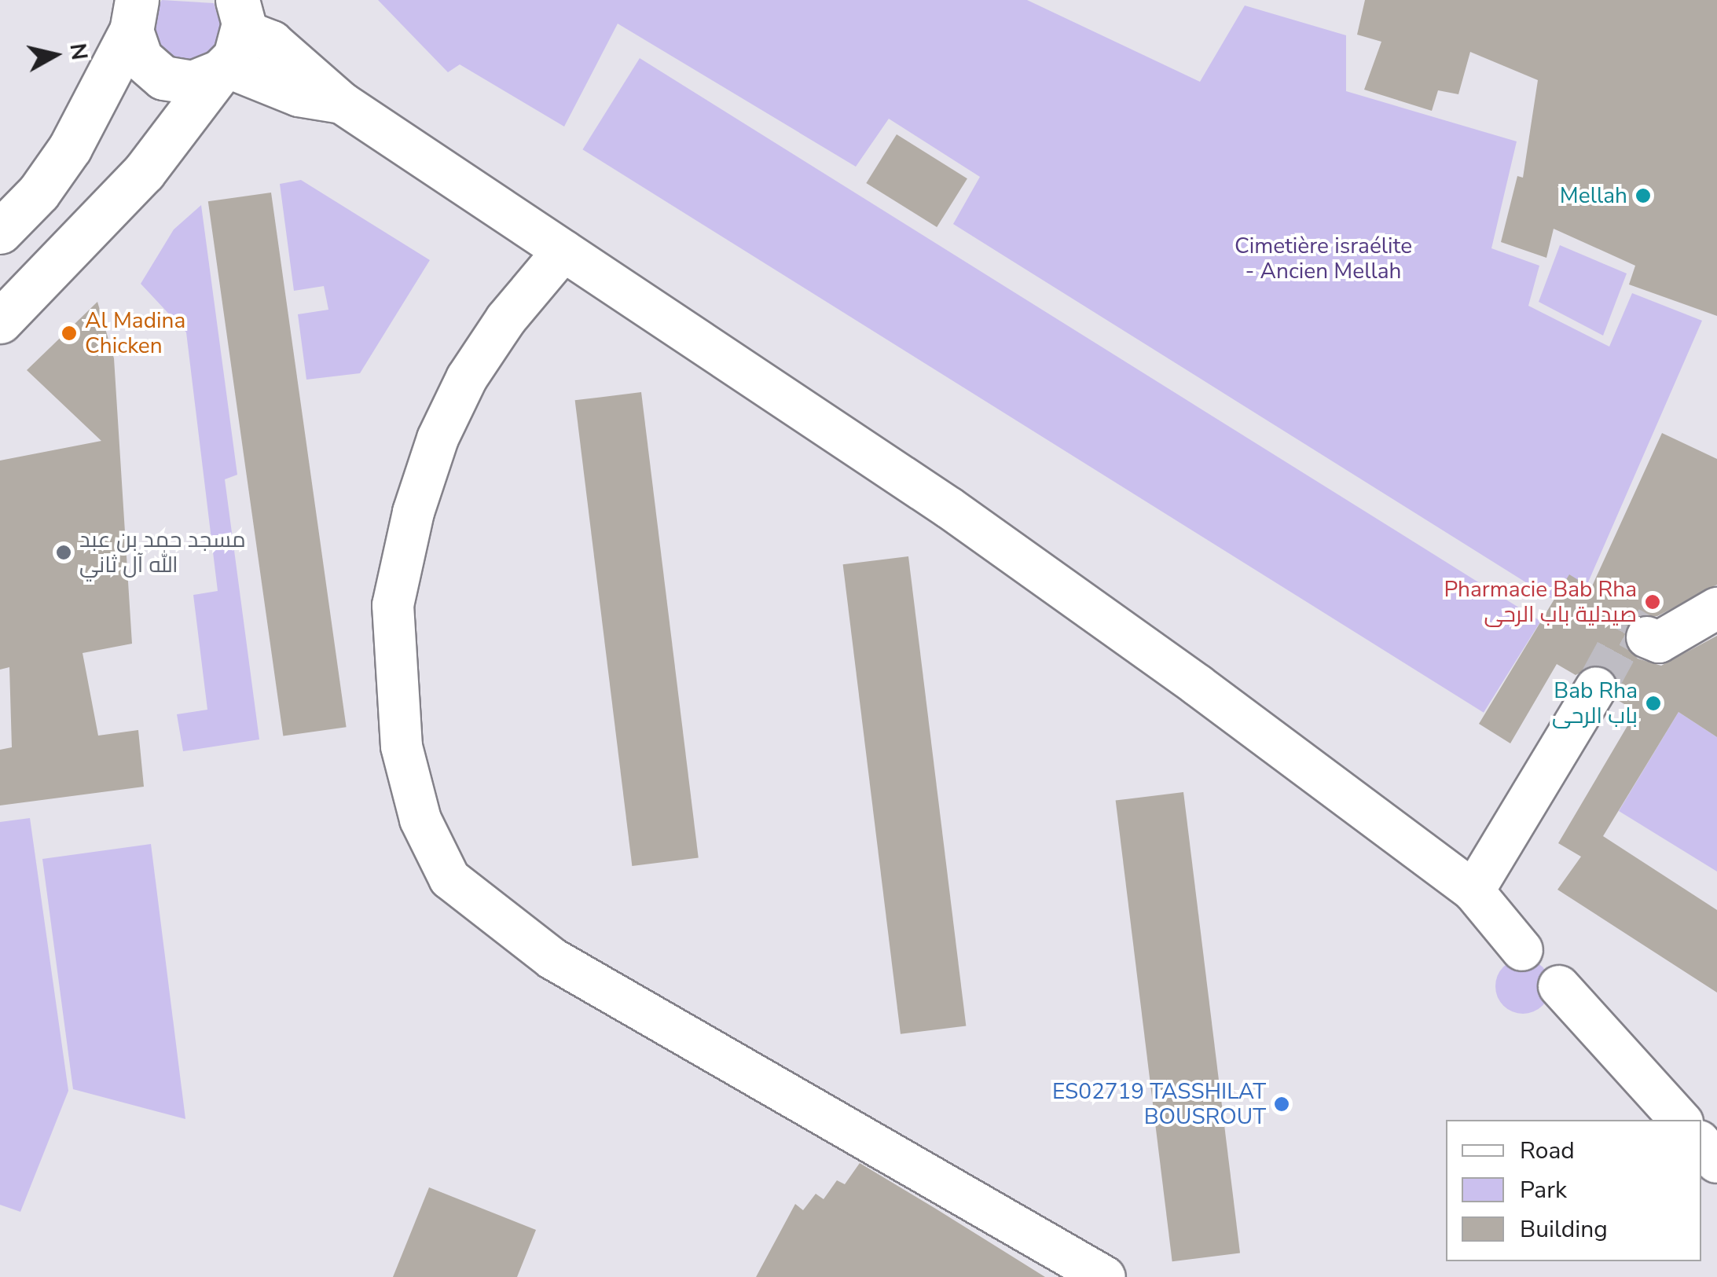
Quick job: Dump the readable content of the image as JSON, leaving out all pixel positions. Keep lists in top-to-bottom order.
{
  "parks": ["Cimetière israélite - Ancien Mellah"],
  "places": [
    "Mellah",
    "Al Madina Chicken",
    "مسجد حمد بن عبد الله آل ثاني",
    "Pharmacie Bab Rha صيدلية باب الرحى",
    "Bab Rha باب الرحى",
    "ES02719 TASSHILAT BOUSROUT"
  ],
  "legend": ["Road", "Park", "Building"],
  "north": "right"
}
